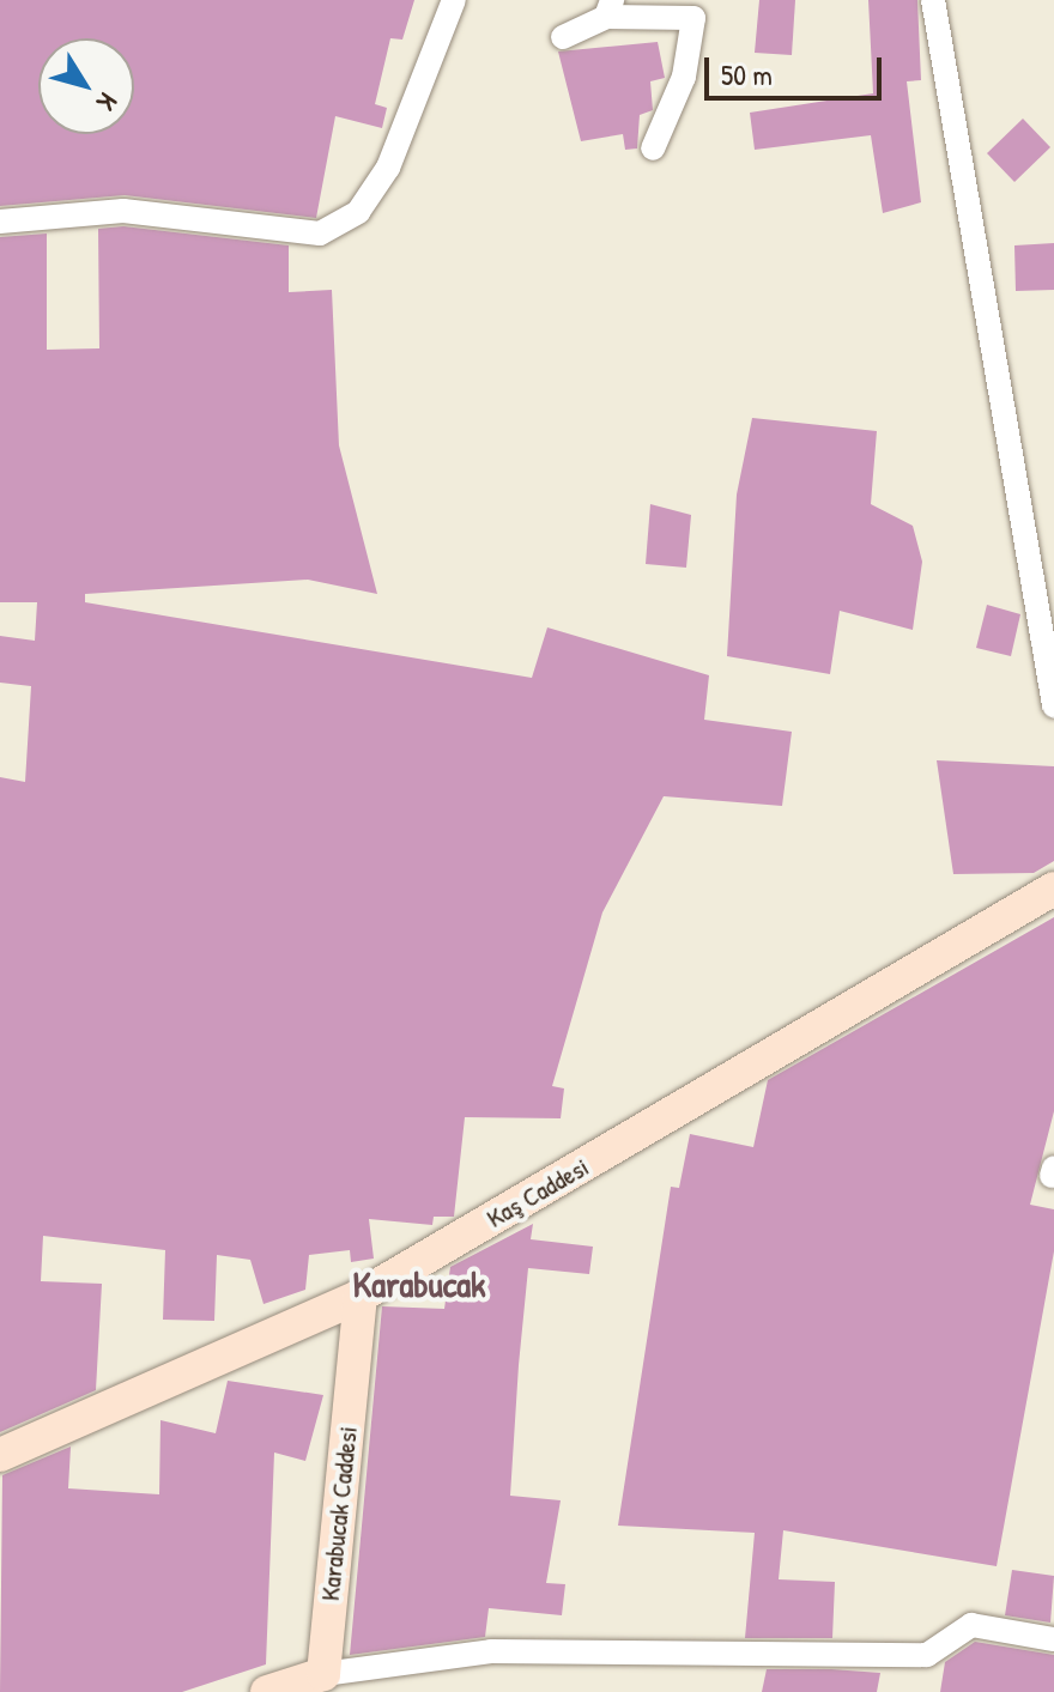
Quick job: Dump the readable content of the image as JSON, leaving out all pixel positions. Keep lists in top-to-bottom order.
{
  "streets": {
    "street": ["Kaş Caddesi", "Karabucak Caddesi"]
  },
  "crossings": [
    ["Kaş Caddesi", "Karabucak Caddesi"]
  ],
  "districts": ["Karabucak"],
  "scale_bar": "50 m",
  "north": "bottom right"
}
